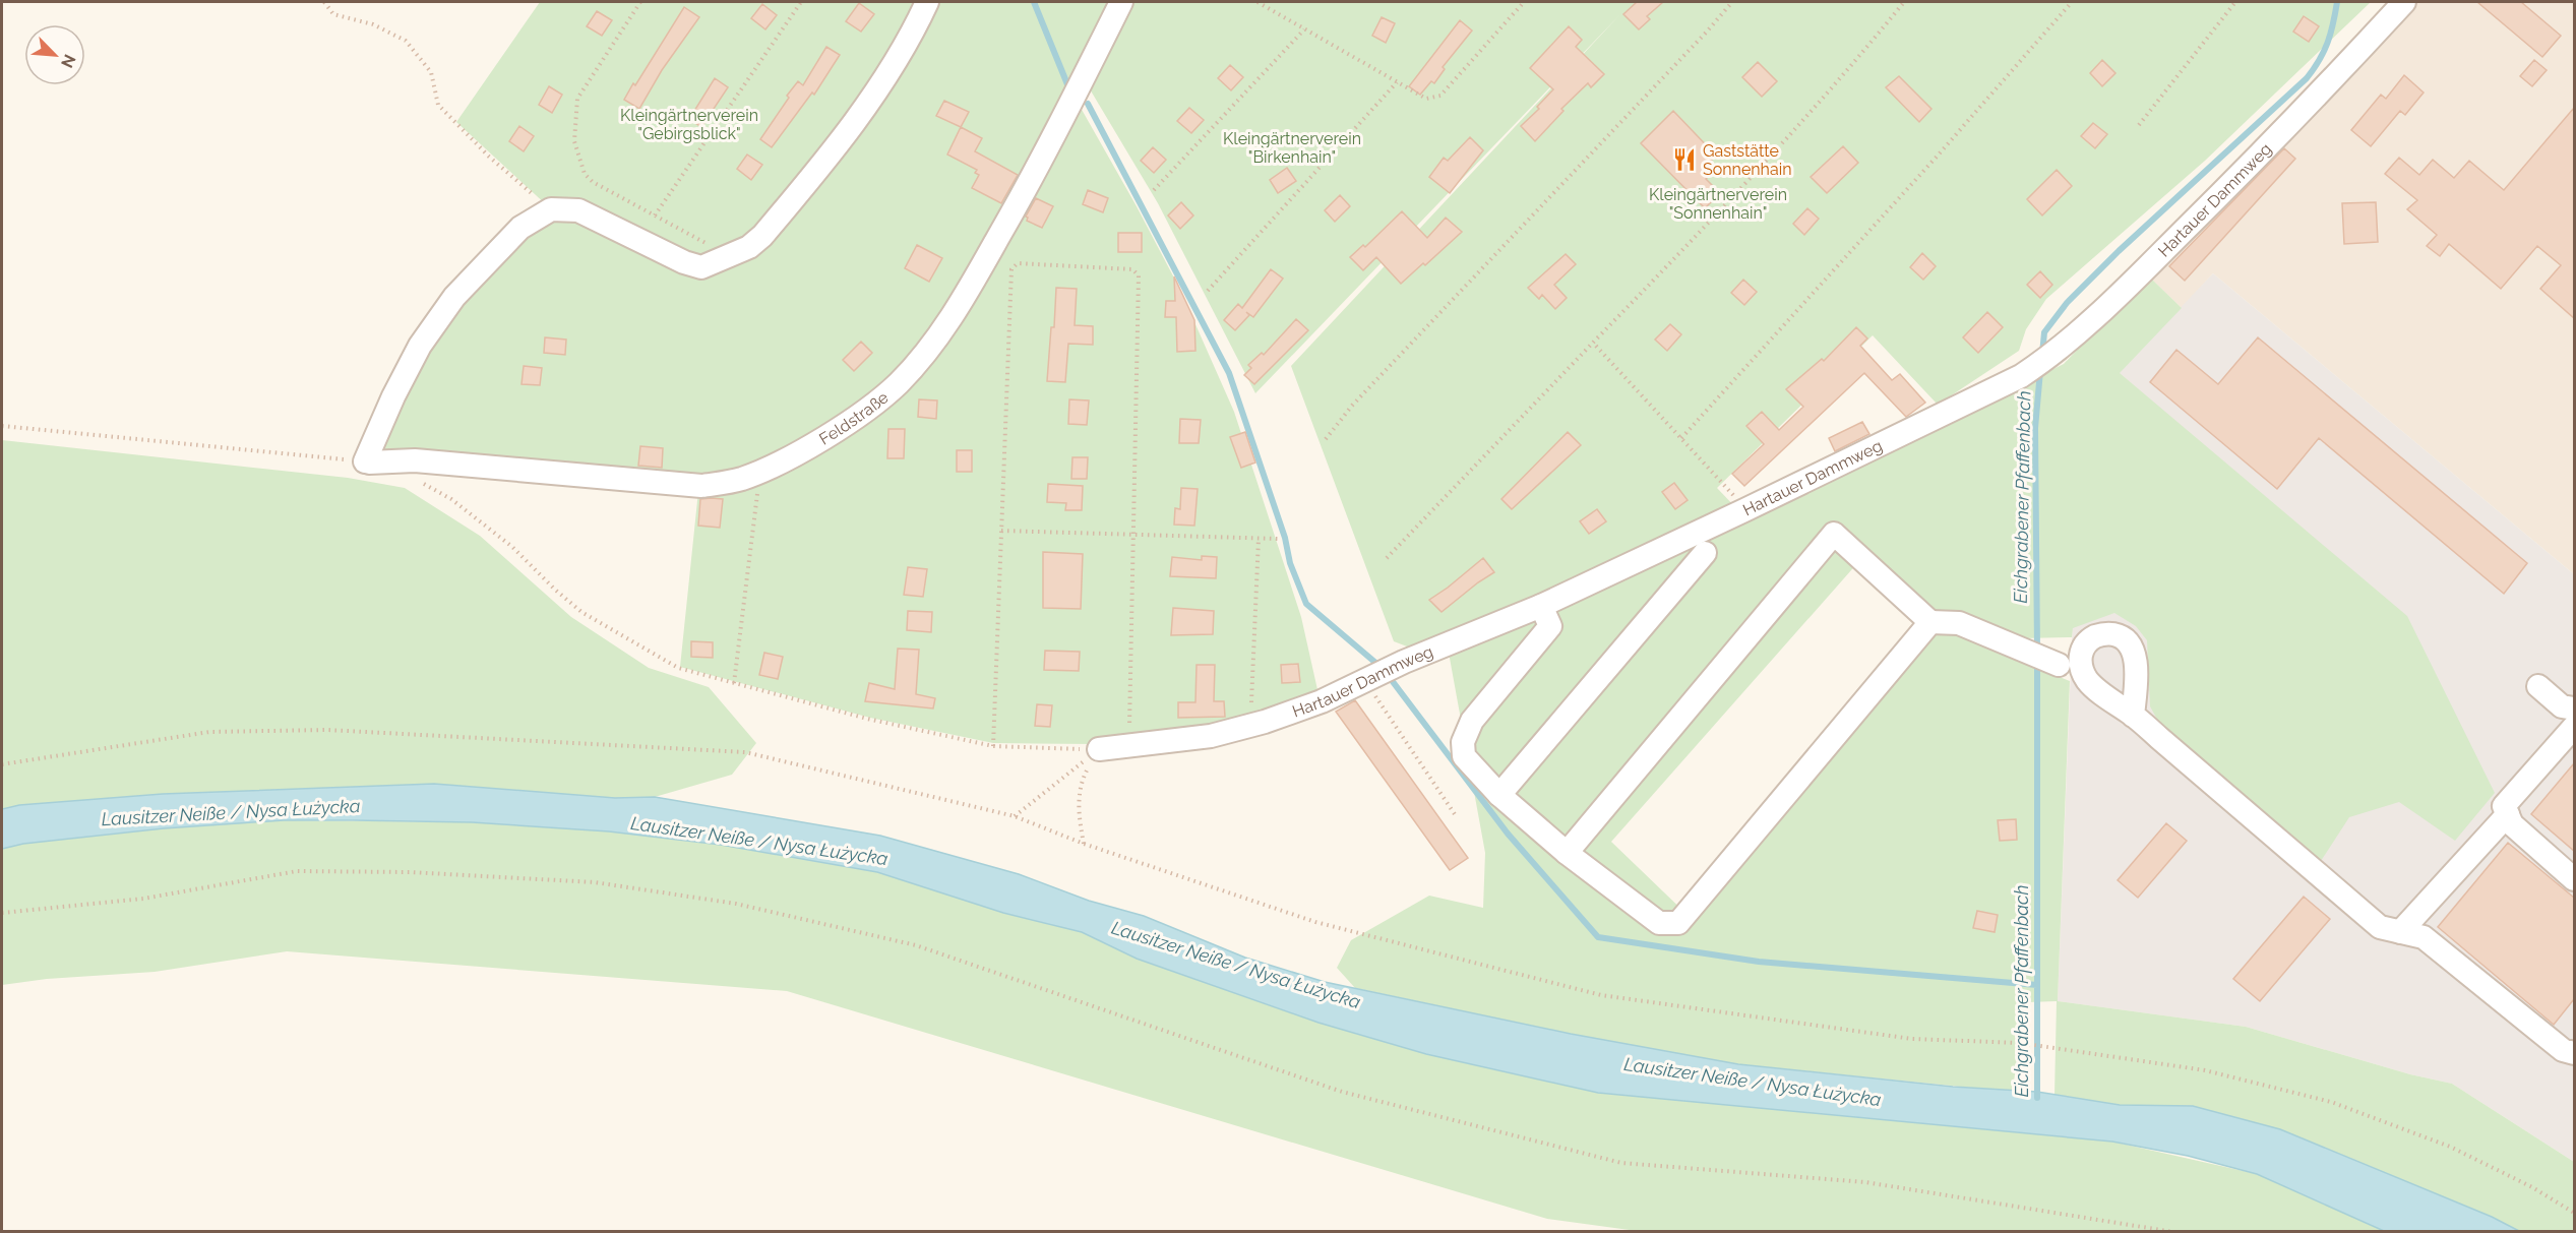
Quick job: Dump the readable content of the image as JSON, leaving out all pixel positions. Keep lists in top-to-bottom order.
{
  "streets": {
    "street": ["Hartauer Dammweg", "Feldstraße"]
  },
  "water": ["Eichgrabener Pfaffenbach", "Lausitzer Neiße / Nysa Łużycka"],
  "parks": ["Kleingärtnerverein \"Gebirgsblick\"", "Kleingärtnerverein \"Birkenhain\"", "Kleingärtnerverein \"Sonnenhain\""],
  "places": {
    "restaurant": ["Gaststätte Sonnenhain"]
  },
  "north": "bottom right"
}
